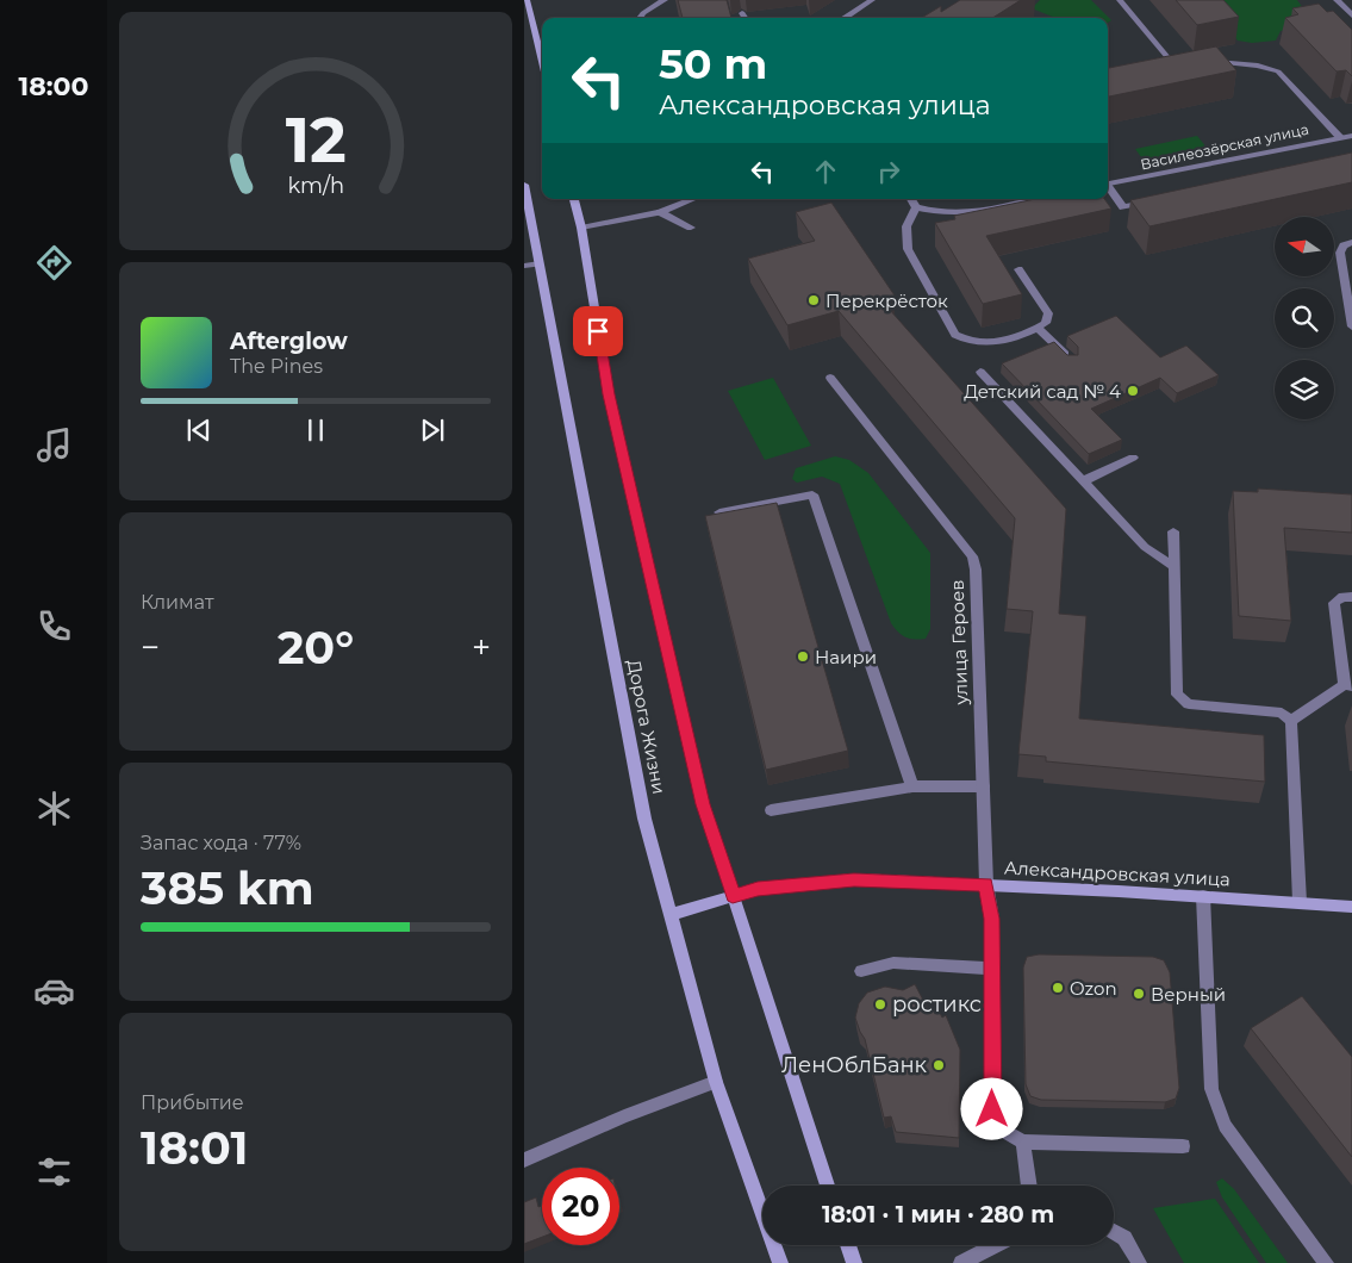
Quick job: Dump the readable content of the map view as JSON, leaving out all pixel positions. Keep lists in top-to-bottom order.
{
  "streets": {
    "main road": ["Дорога Жизни", "Александровская улица"],
    "street": ["Василеозёрская улица", "улица Героев"]
  },
  "crossings": [
    ["улица Героев", "Александровская улица"],
    ["Дорога Жизни", "Александровская улица"]
  ],
  "places": [
    "Перекрёсток",
    "Детский сад № 4",
    "Наири",
    "Ozon",
    "Верный",
    "ростикс",
    "ЛенОблБанк"
  ],
  "north": "left",
  "page": {
    "tabs": "18:00",
    "turn": ["50 m", "Александровская улица"],
    "song": ["Afterglow", "The Pines"],
    "tile": [
      "Климат",
      ["Запас хода · 77%", "385 km"],
      ["Прибытие", "18:01"]
    ],
    "heat": ["−", "20°", "+"],
    "limit": "20",
    "trip": "18:01 · 1 мин · 280 m",
    "gauge": ["12", "km/h"]
  }
}
